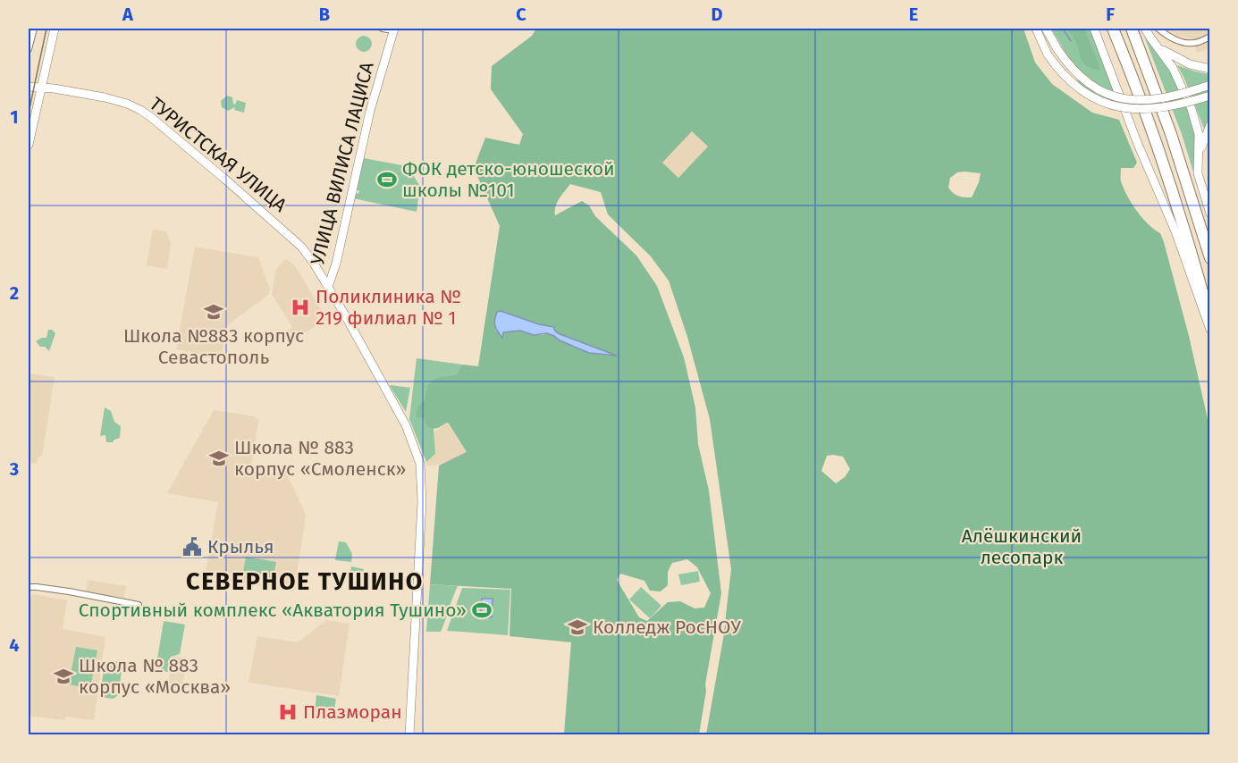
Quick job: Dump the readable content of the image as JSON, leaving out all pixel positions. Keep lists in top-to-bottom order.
{
  "streets": {
    "main road": ["ТУРИСТСКАЯ УЛИЦА", "УЛИЦА ВИЛИСА ЛАЦИСА"]
  },
  "crossings": [
    ["ТУРИСТСКАЯ УЛИЦА", "УЛИЦА ВИЛИСА ЛАЦИСА"]
  ],
  "districts": ["СЕВЕРНОЕ ТУШИНО"],
  "parks": ["Алёшкинский лесопарк"],
  "places": {
    "sports": ["ФОК детско-юношеской школы №101", "Спортивный комплекс «Акватория Тушино»"],
    "hospital": ["Поликлиника № 219 филиал № 1", "Плазморан"],
    "school or university": [
      "Школа №883 корпус Севастополь",
      "Школа № 883 корпус «Смоленск»",
      "Колледж РосНОУ",
      "Школа № 883 корпус «Москва»"
    ],
    "public building": ["Крылья"]
  },
  "grid": {
    "columns": [
      "A",
      "B",
      "C",
      "D",
      "E",
      "F"
    ],
    "rows": [
      "1",
      "2",
      "3",
      "4"
    ]
  }
}
